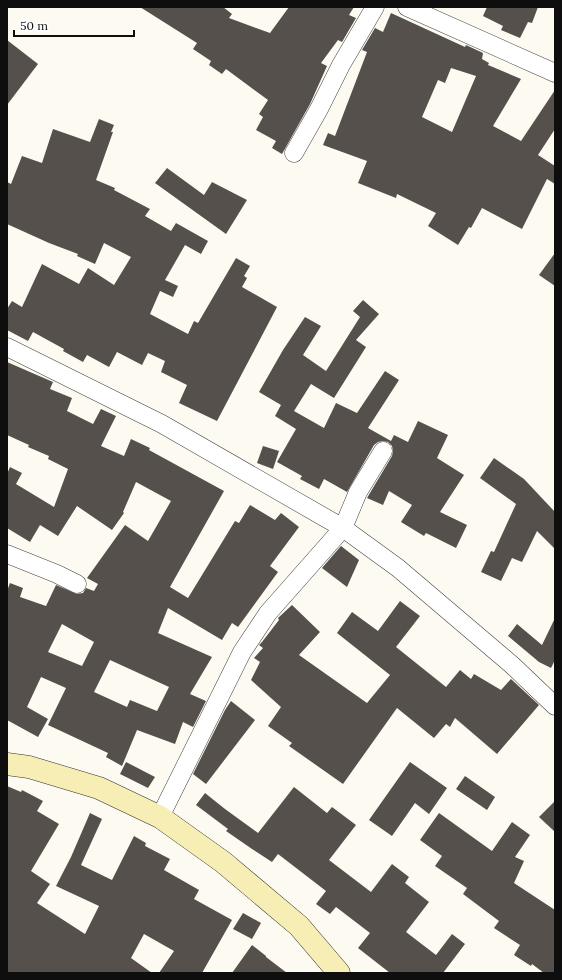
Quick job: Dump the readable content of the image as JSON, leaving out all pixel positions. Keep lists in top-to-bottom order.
{
  "scale_bar": "50 m"
}
